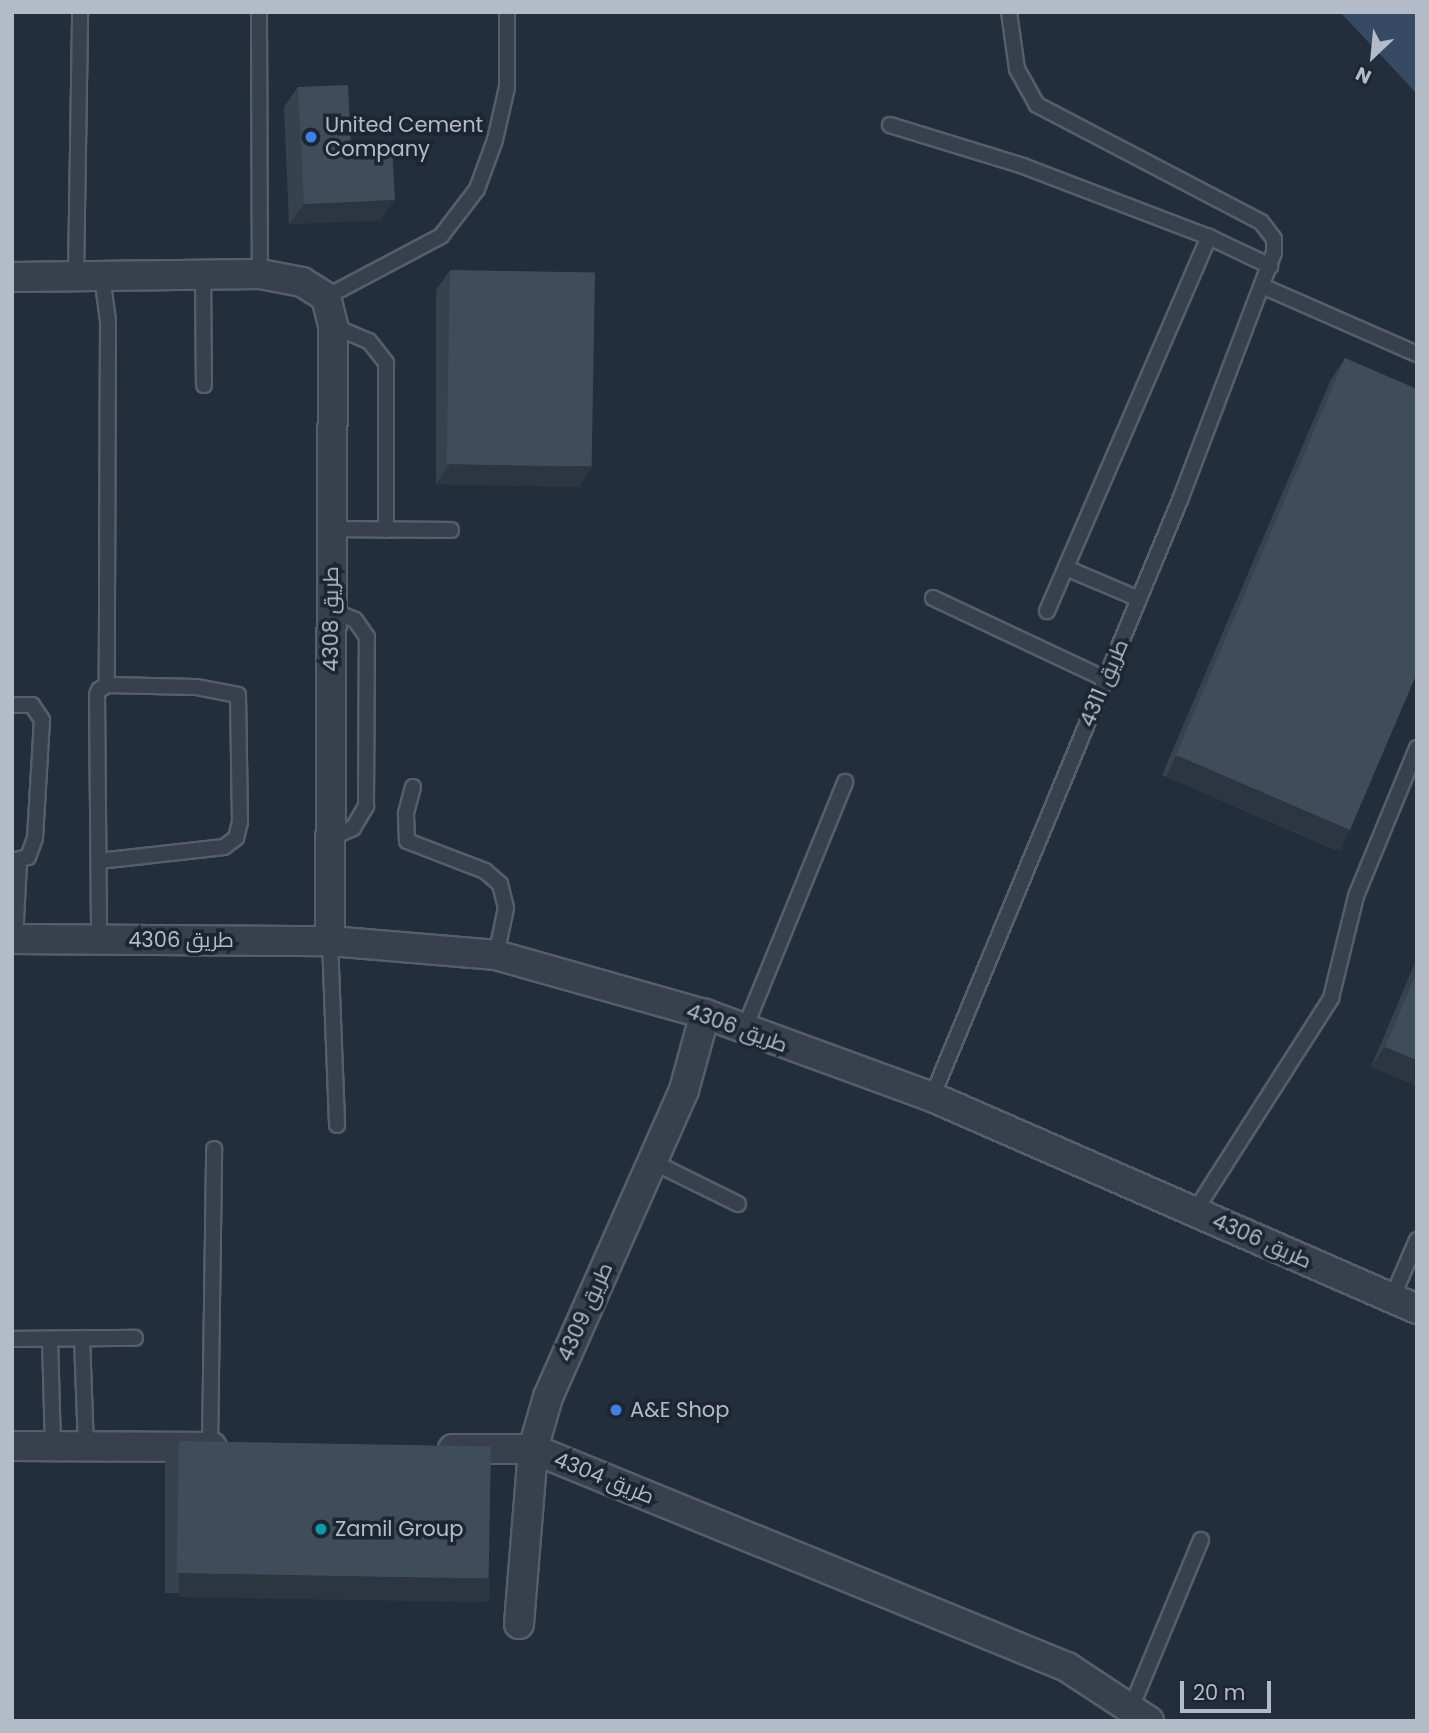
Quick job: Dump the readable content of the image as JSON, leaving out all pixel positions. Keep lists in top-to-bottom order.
{
  "streets": {
    "street": [
      "طريق 4308",
      "طريق 4306",
      "طريق 4309",
      "طريق 4304"
    ],
    "lane": ["طريق 4311"]
  },
  "crossings": [
    ["طريق 4308", "طريق 4306"],
    ["طريق 4311", "طريق 4306"],
    ["طريق 4306", "طريق 4309"],
    ["طريق 4309", "طريق 4304"]
  ],
  "places": ["United Cement Company", "A&E Shop", "Zamil Group"],
  "scale_bar": "20 m",
  "north": "bottom left"
}
